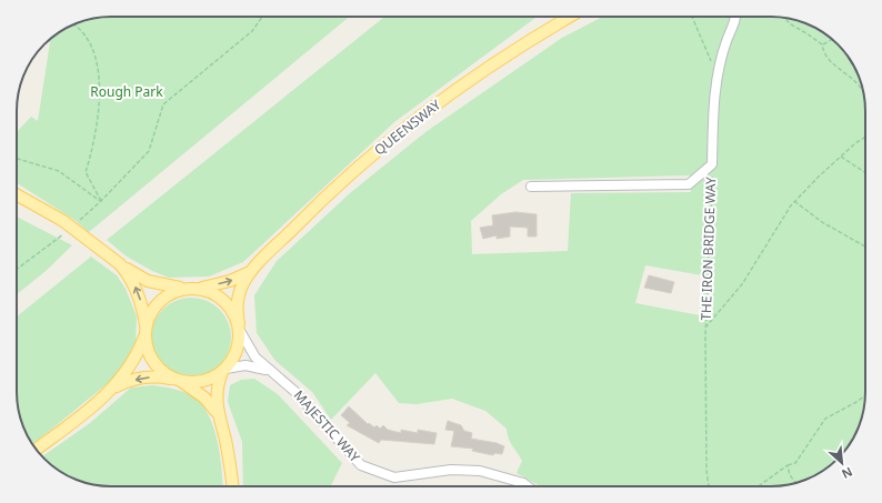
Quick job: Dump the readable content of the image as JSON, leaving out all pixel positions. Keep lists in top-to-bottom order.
{
  "streets": {
    "main road": ["QUEENSWAY"],
    "street": ["THE IRON BRIDGE WAY", "MAJESTIC WAY"]
  },
  "crossings": [
    ["QUEENSWAY", "MAJESTIC WAY"]
  ],
  "parks": ["Rough Park"],
  "north": "bottom right"
}
